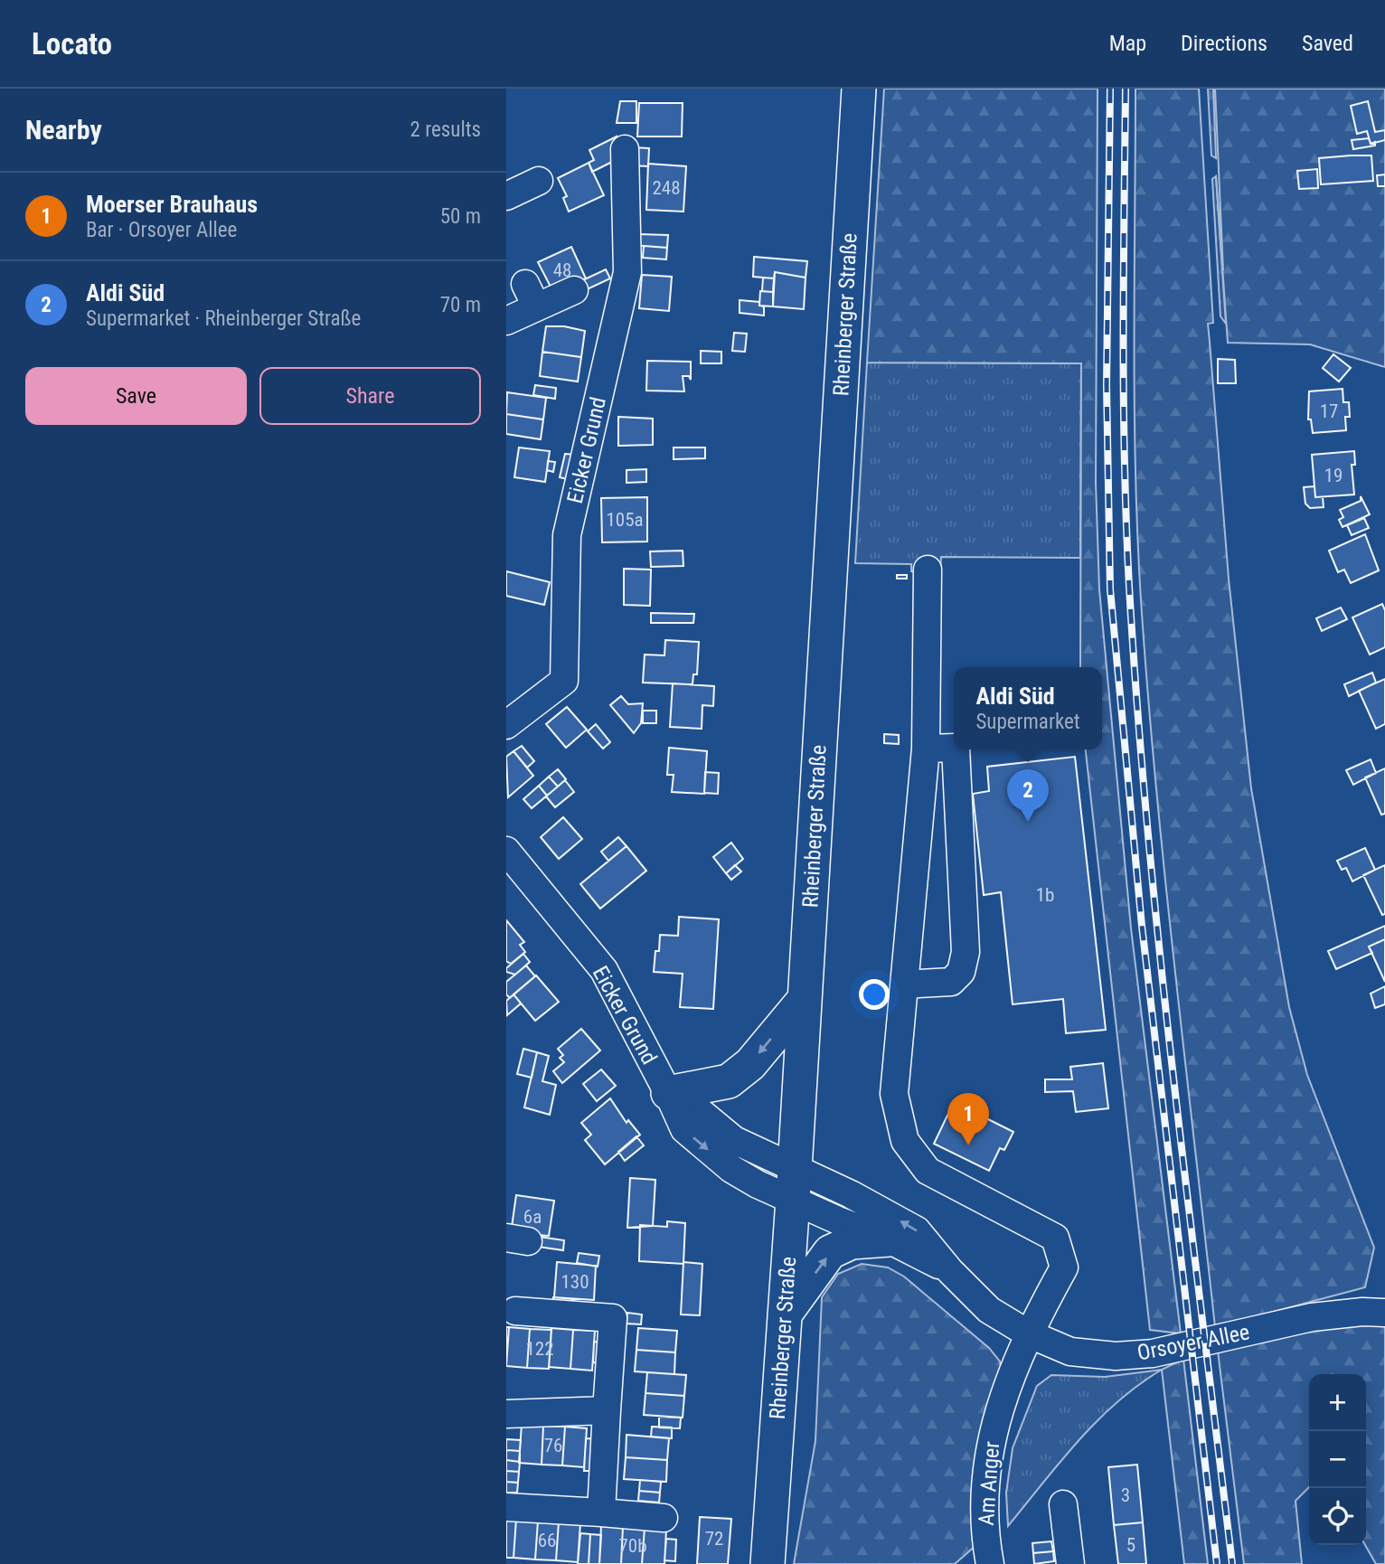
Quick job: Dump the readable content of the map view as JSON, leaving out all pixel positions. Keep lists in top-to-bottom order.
{
  "streets": {
    "main road": ["Rheinberger Straße"],
    "street": ["Eicker Grund", "Orsoyer Allee", "Am Anger"]
  },
  "crossings": [
    ["Rheinberger Straße", "Eicker Grund"],
    ["Rheinberger Straße", "Orsoyer Allee"],
    ["Eicker Grund", "Orsoyer Allee"],
    ["Orsoyer Allee", "Am Anger"]
  ],
  "house_numbers": [
    "248",
    "48",
    "17",
    "19",
    "105a",
    "1b",
    "6a",
    "130",
    "122",
    "76",
    "3",
    "72",
    "66",
    "5",
    "70b"
  ],
  "page": {
    "header": "Locato",
    "nav": ["Map", "Directions", "Saved"],
    "heading": ["Nearby", "2 results"],
    "list": [
      {
        "mark": "1",
        "name": "Moerser Brauhaus",
        "note": "Bar · Orsoyer Allee",
        "value": "50 m"
      },
      {
        "mark": "2",
        "name": "Aldi Süd",
        "note": "Supermarket · Rheinberger Straße",
        "value": "70 m"
      }
    ],
    "buttons": ["Save", "Share"],
    "popup": ["Aldi Süd", "Supermarket"],
    "pins": ["2", "1"],
    "map_buttons": ["+", "−"]
  }
}
